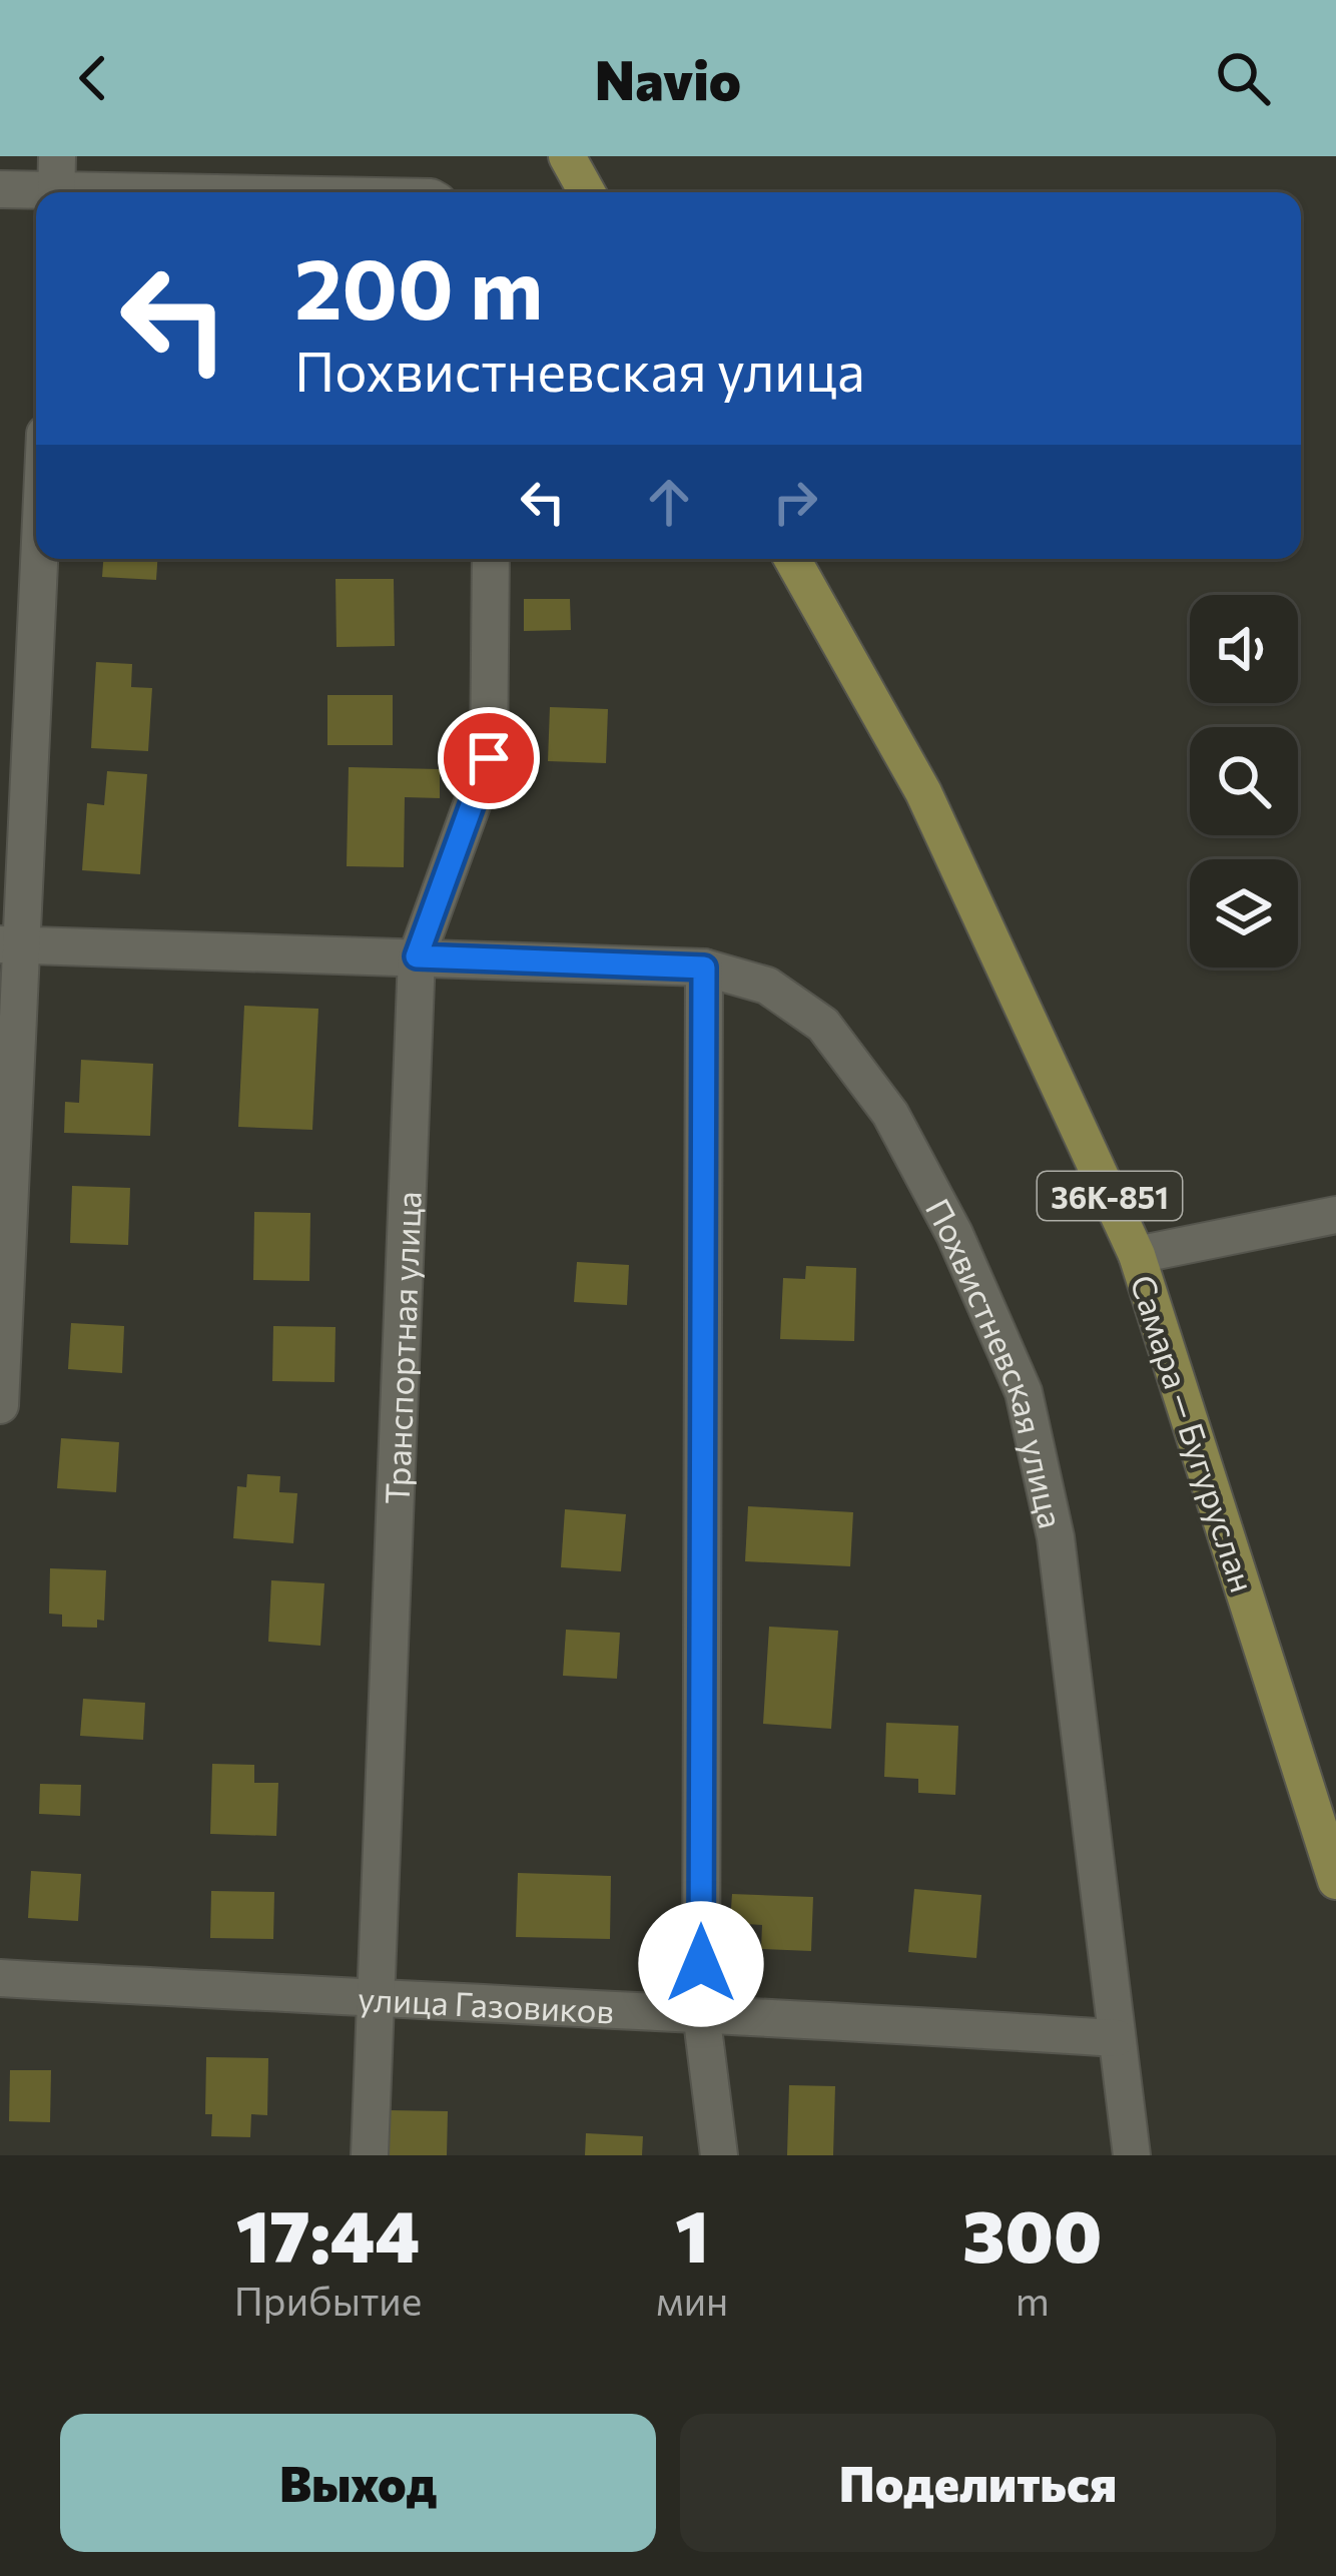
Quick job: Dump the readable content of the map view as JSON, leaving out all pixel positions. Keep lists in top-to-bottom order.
{
  "streets": {
    "main road": ["36К-851", "Самара — Бугуруслан"],
    "street": ["Транспортная улица", "Похвистневская улица", "улица Газовиков"]
  },
  "crossings": [
    ["Транспортная улица", "Похвистневская улица"],
    ["Транспортная улица", "улица Газовиков"],
    ["Похвистневская улица", "улица Газовиков"]
  ],
  "page": {
    "header": "Navio",
    "turn": ["200 m", "Похвистневская улица"],
    "eta": [
      "17:44",
      "Прибытие",
      "1",
      "мин",
      "300",
      "m"
    ],
    "buttons": ["Выход", "Поделиться"]
  }
}
